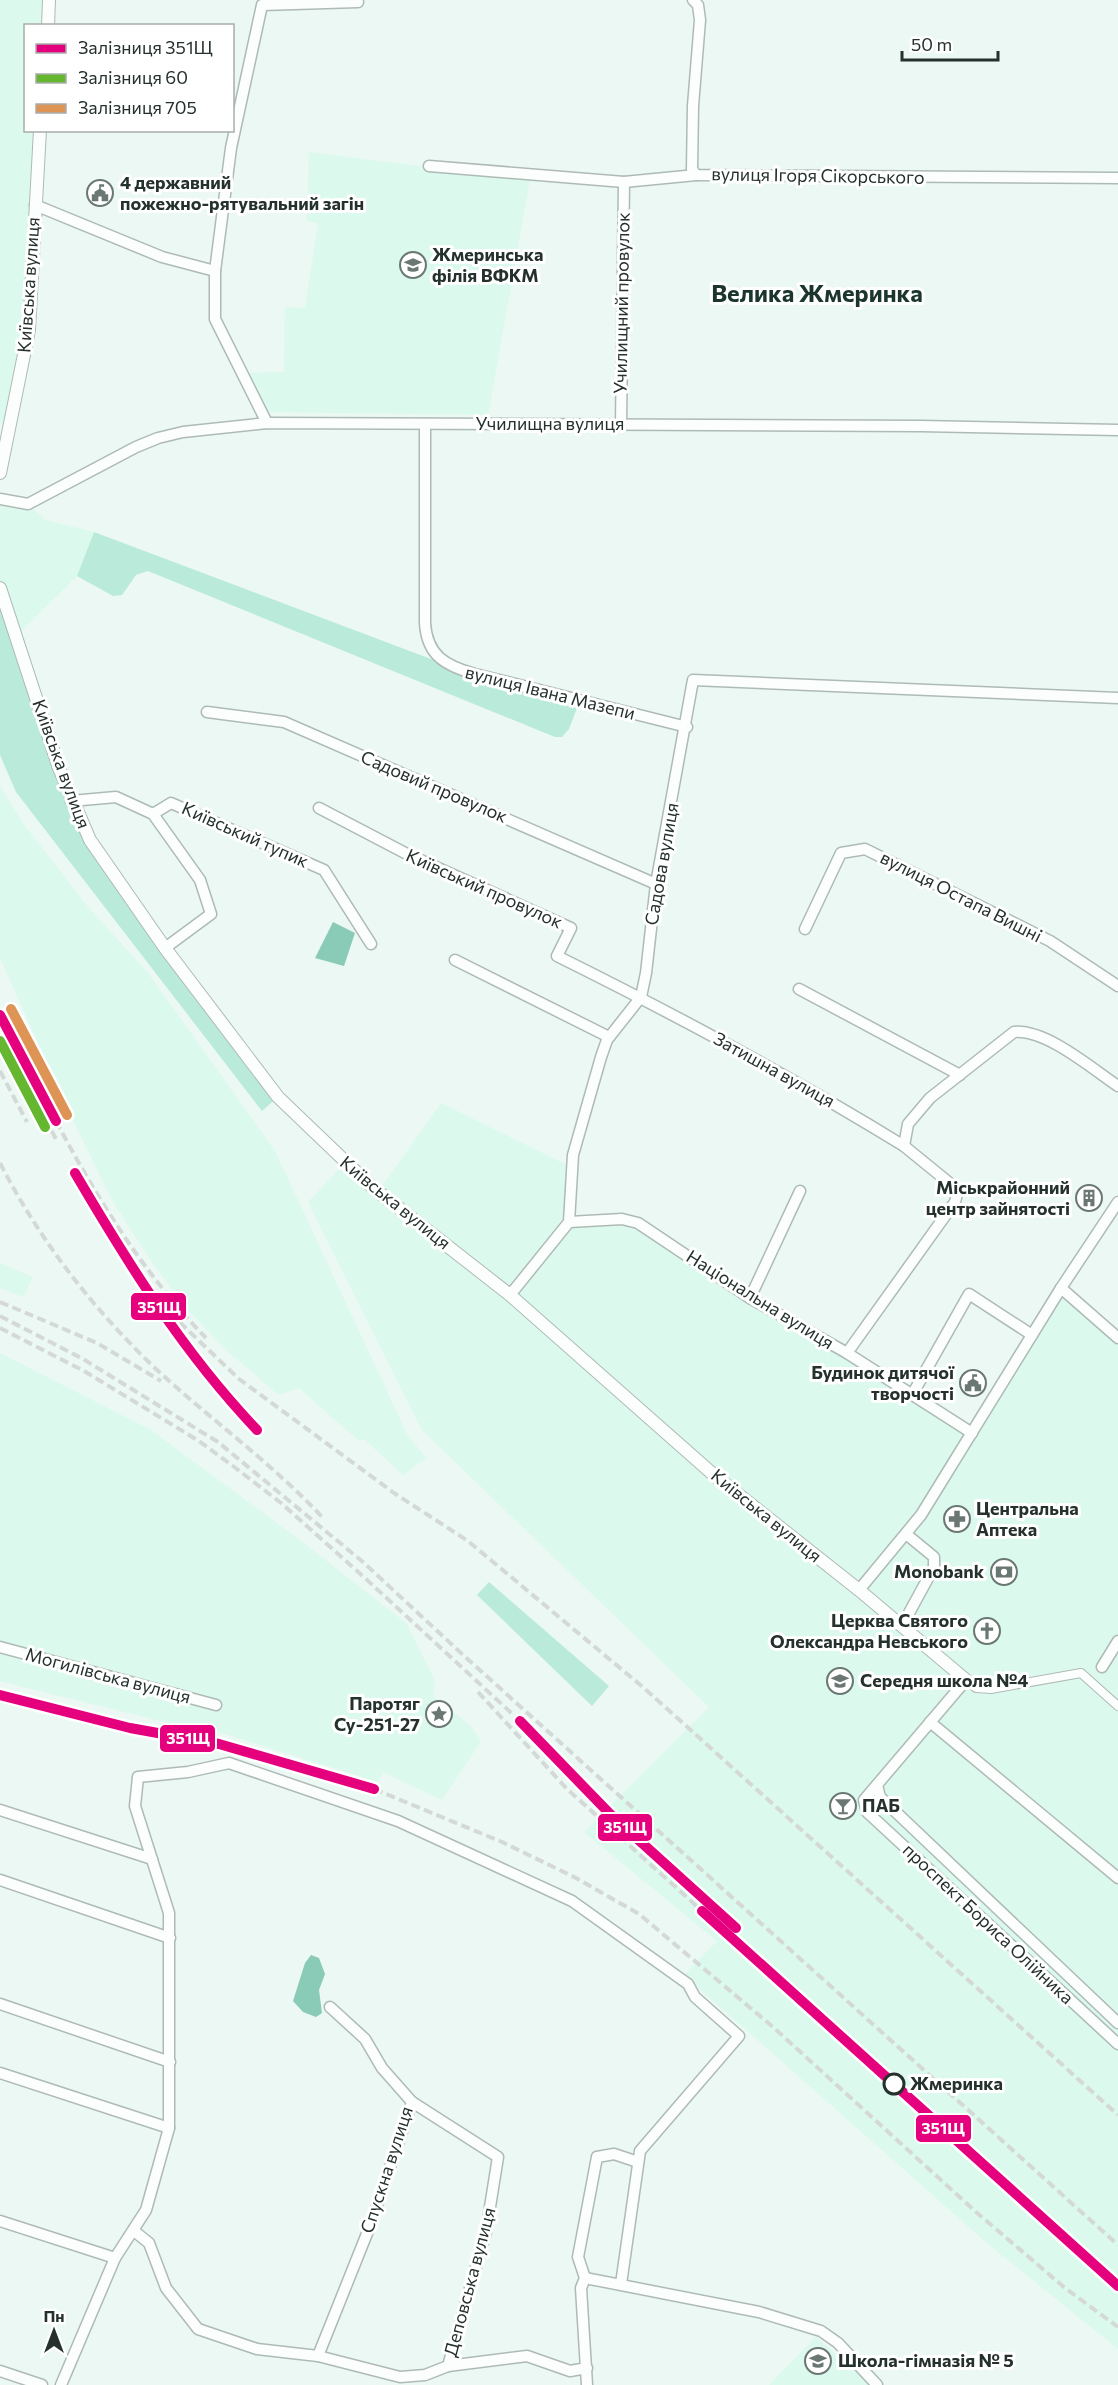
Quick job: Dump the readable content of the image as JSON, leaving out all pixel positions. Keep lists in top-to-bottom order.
{
  "streets": {
    "street": [
      "вулиця Ігоря Сікорського",
      "Київська вулиця",
      "Училищний провулок",
      "Училищна вулиця",
      "вулиця Івана Мазепи",
      "Садовий провулок",
      "Київський тупик",
      "Садова вулиця",
      "Київський провулок",
      "вулиця Остапа Вишні",
      "Затишна вулиця",
      "Національна вулиця",
      "Могилівська вулиця",
      "проспект Бориса Олійника",
      "Спускна вулиця",
      "Деповська вулиця"
    ]
  },
  "crossings": [
    ["Училищний провулок", "Училищна вулиця"],
    ["Училищна вулиця", "вулиця Івана Мазепи"],
    ["вулиця Івана Мазепи", "Садова вулиця"],
    ["Садовий провулок", "Садова вулиця"],
    ["Садова вулиця", "Київський провулок"],
    ["Садова вулиця", "Затишна вулиця"],
    ["Садова вулиця", "Національна вулиця"],
    ["Київський провулок", "Затишна вулиця"],
    ["Затишна вулиця", "Національна вулиця"],
    ["Спускна вулиця", "Деповська вулиця"]
  ],
  "districts": ["Велика Жмеринка"],
  "places": {
    "public building": ["4 державний пожежно-рятувальний загін", "Будинок дитячої творчості"],
    "school or university": ["Жмеринська філія ВФКМ", "Середня школа №4", "Школа-гімназія № 5"],
    "building": ["Міськрайонний центр зайнятості"],
    "pharmacy": ["Центральна Аптека"],
    "bank": ["Monobank"],
    "church": ["Церква Святого Олександра Невського"],
    "place": ["Паротяг Су-251-27"],
    "bar": ["ПАБ"],
    "other": ["Жмеринка"]
  },
  "lines": ["rail line 705", "rail line 351Щ", "rail line 60"],
  "legend": ["Залізниця 351Щ", "Залізниця 60", "Залізниця 705"],
  "scale_bar": "50 m",
  "north": "top"
}
